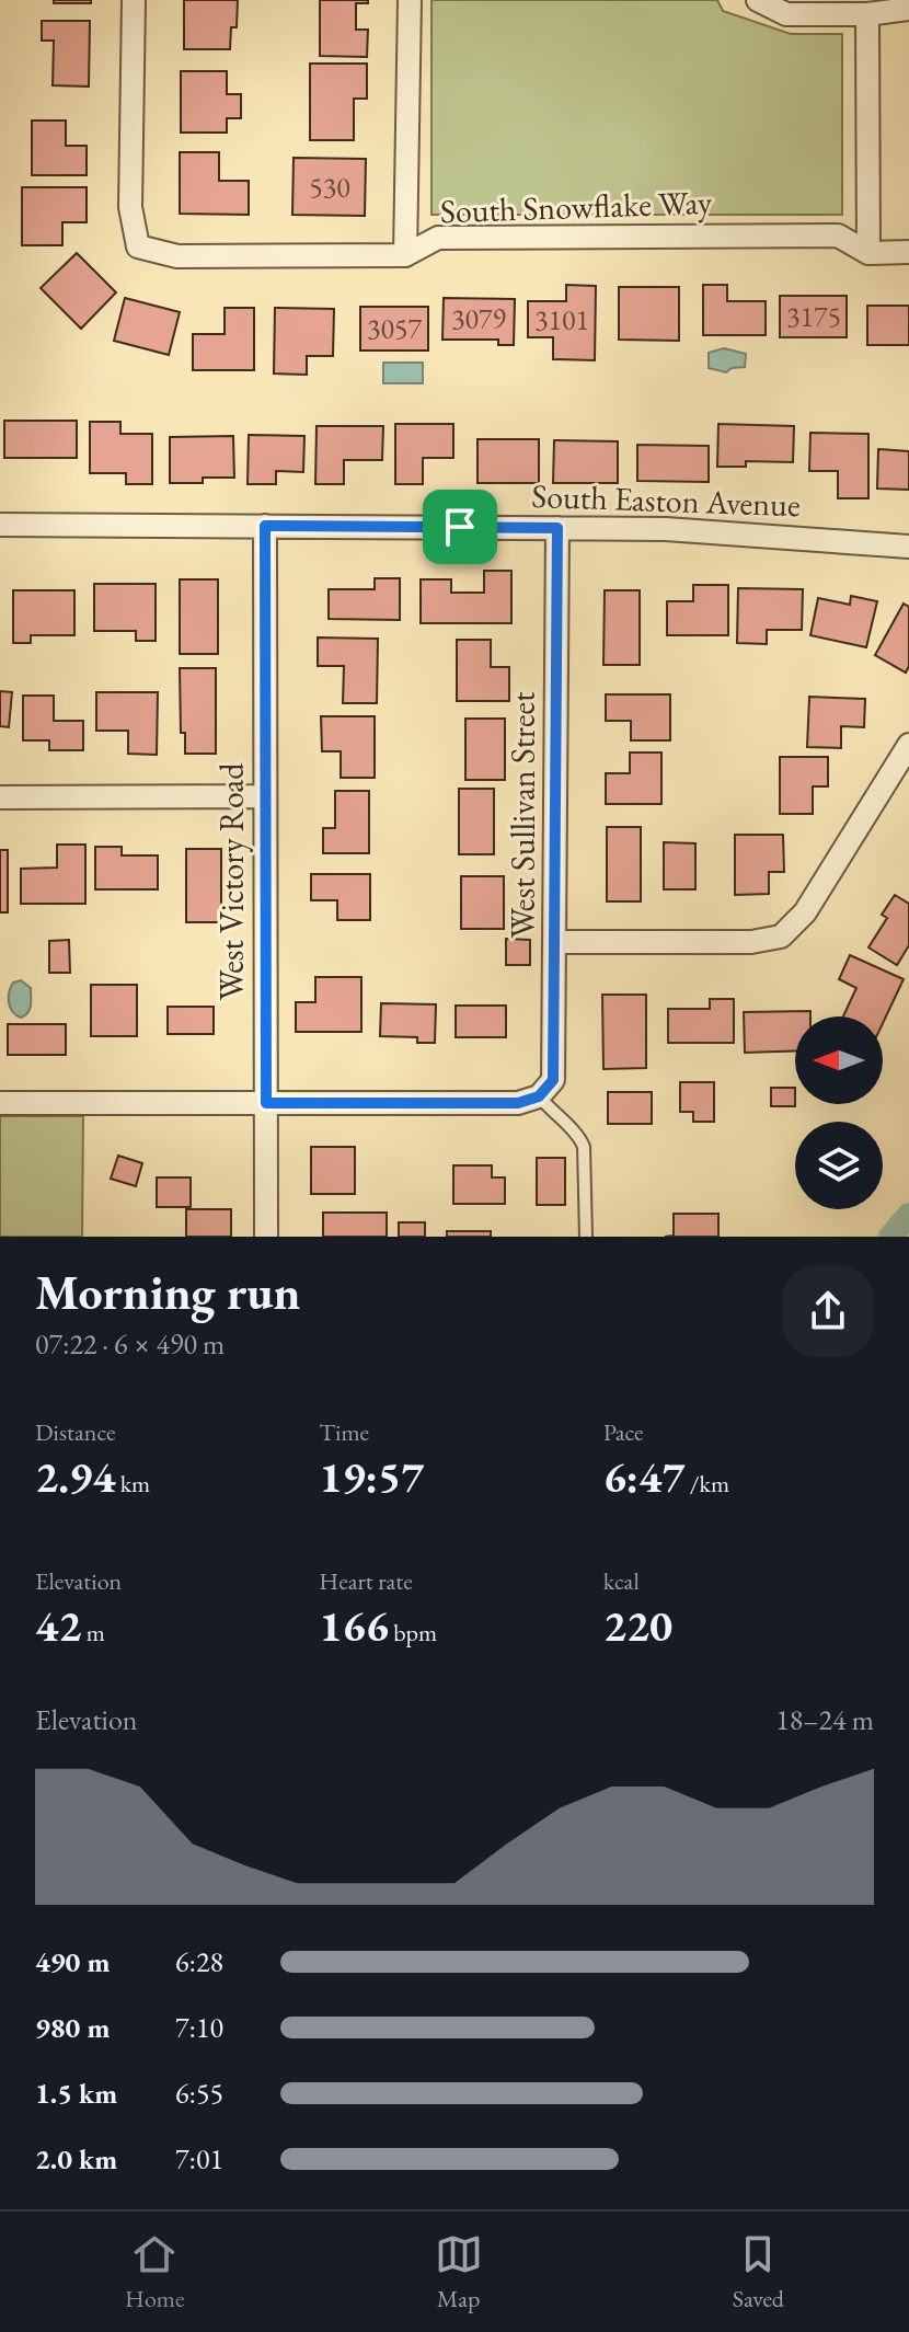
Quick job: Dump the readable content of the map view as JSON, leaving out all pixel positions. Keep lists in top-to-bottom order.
{
  "streets": {
    "street": [
      "South Snowflake Way",
      "South Easton Avenue",
      "West Sullivan Street",
      "West Victory Road"
    ]
  },
  "crossings": [
    ["South Easton Avenue", "West Sullivan Street"],
    ["South Easton Avenue", "West Victory Road"]
  ],
  "house_numbers": [
    "530",
    "3175",
    "3079",
    "3101",
    "3057"
  ],
  "north": "left",
  "page": {
    "heading": ["Morning run", "07:22 · 6 × 490 m"],
    "stats": [
      ["Distance", "2.94 km"],
      ["Time", "19:57"],
      ["Pace", "6:47 /km"],
      ["Elevation", "42 m"],
      ["Heart rate", "166 bpm"],
      ["kcal", "220"]
    ],
    "chart": ["Elevation", "18–24 m"],
    "list": [
      {
        "name": "490 m",
        "note": "6:28"
      },
      {
        "name": "980 m",
        "note": "7:10"
      },
      {
        "name": "1.5 km",
        "note": "6:55"
      },
      {
        "name": "2.0 km",
        "note": "7:01"
      }
    ],
    "tabs": ["Home", "Map", "Saved"]
  }
}
